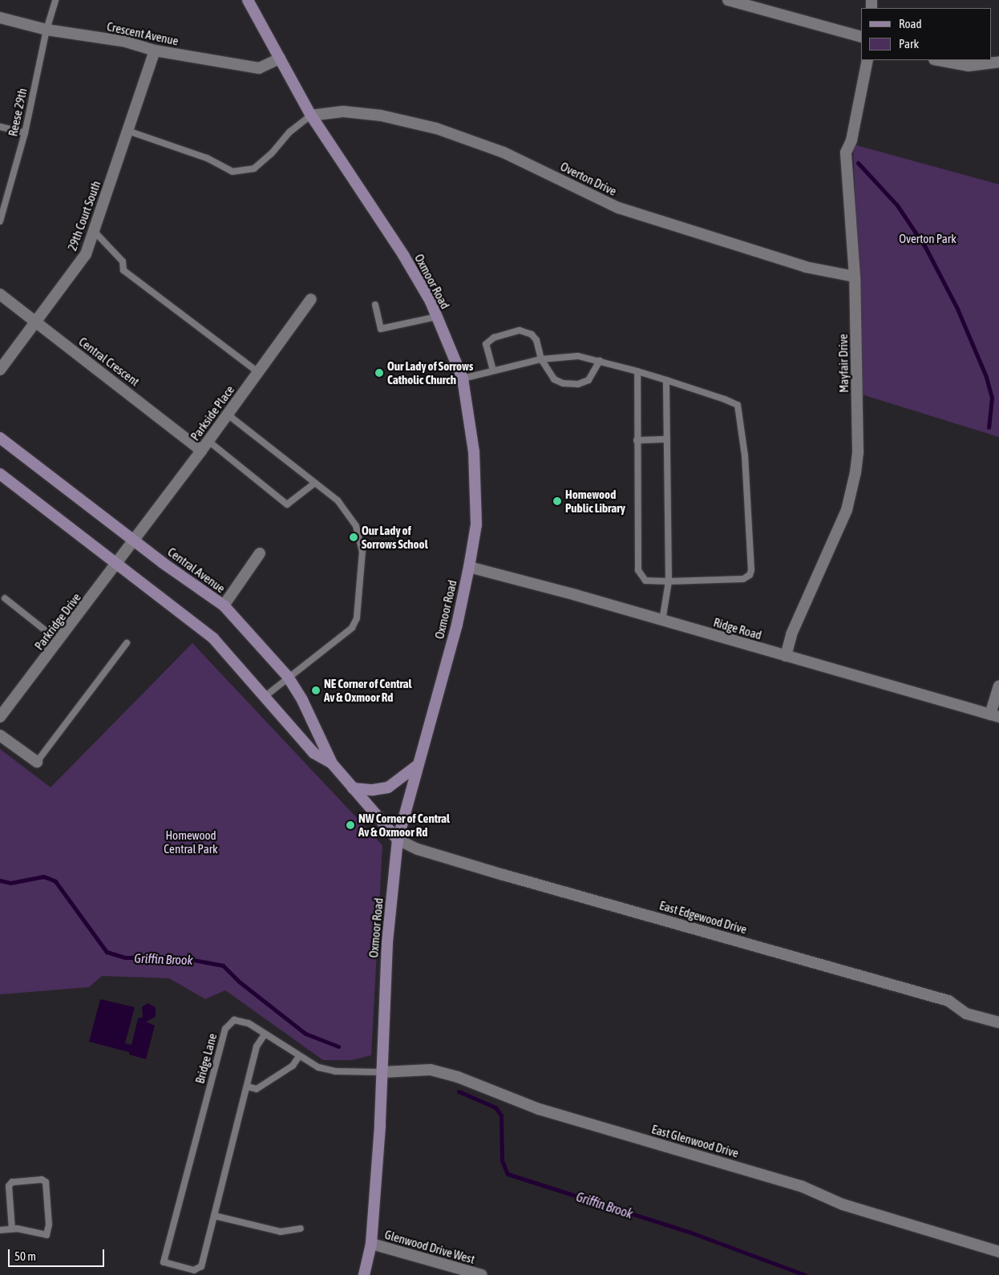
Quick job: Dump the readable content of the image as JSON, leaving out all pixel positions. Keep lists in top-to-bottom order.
{
  "streets": {
    "main road": ["Oxmoor Road", "Central Avenue"],
    "street": [
      "Crescent Avenue",
      "Overton Drive",
      "29th Court South",
      "Central Crescent",
      "Mayfair Drive",
      "Parkside Place",
      "Parkridge Drive",
      "Ridge Road",
      "East Edgewood Drive",
      "East Glenwood Drive",
      "Glenwood Drive West"
    ],
    "lane": ["Reese 29th", "Bridge Lane"]
  },
  "crossings": [
    ["Crescent Avenue", "Reese 29th"],
    ["Crescent Avenue", "29th Court South"],
    ["Crescent Avenue", "Oxmoor Road"],
    ["Overton Drive", "Oxmoor Road"],
    ["Overton Drive", "Mayfair Drive"],
    ["29th Court South", "Central Crescent"],
    ["Oxmoor Road", "Central Avenue"],
    ["Oxmoor Road", "Ridge Road"],
    ["Oxmoor Road", "East Edgewood Drive"],
    ["Oxmoor Road", "Bridge Lane"],
    ["Oxmoor Road", "East Glenwood Drive"],
    ["Oxmoor Road", "Glenwood Drive West"],
    ["Central Crescent", "Parkside Place"],
    ["Mayfair Drive", "Ridge Road"],
    ["Parkside Place", "Central Avenue"],
    ["Parkside Place", "Parkridge Drive"],
    ["Central Avenue", "Parkridge Drive"],
    ["Central Avenue", "East Edgewood Drive"],
    ["Bridge Lane", "East Glenwood Drive"]
  ],
  "water": ["Griffin Brook"],
  "parks": ["Overton Park", "Homewood Central Park"],
  "places": [
    "Our Lady of Sorrows Catholic Church",
    "Homewood Public Library",
    "Our Lady of Sorrows School",
    "NE Corner of Central Av & Oxmoor Rd",
    "NW Corner of Central Av & Oxmoor Rd"
  ],
  "legend": ["Road", "Park"],
  "scale_bar": "50 m"
}
